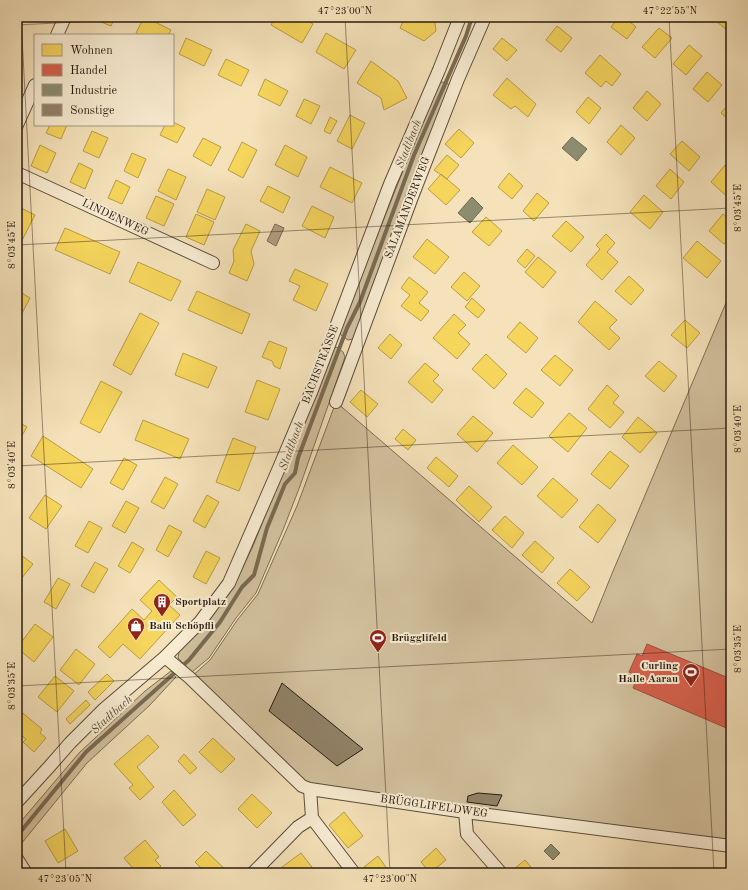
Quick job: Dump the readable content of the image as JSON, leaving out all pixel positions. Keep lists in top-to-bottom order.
{
  "streets": {
    "street": [
      "SALAMANDERWEG",
      "LINDENWEG",
      "BACHSTRASSE",
      "BRÜGGLIFELDWEG"
    ]
  },
  "crossings": [
    ["BACHSTRASSE", "BRÜGGLIFELDWEG"]
  ],
  "water": ["Stadtbach"],
  "places": {
    "building": ["Sportplatz"],
    "shop": ["Balü Schöpfli"],
    "sports": ["Brügglifeld", "Curling Halle Aarau"]
  },
  "legend": [
    "Wohnen",
    "Handel",
    "Industrie",
    "Sonstige"
  ],
  "coordinates": [
    "47°23'00\"N",
    "47°22'55\"N",
    "8°03'45\"E",
    "8°03'40\"E",
    "8°03'35\"E",
    "47°23'05\"N"
  ]
}
